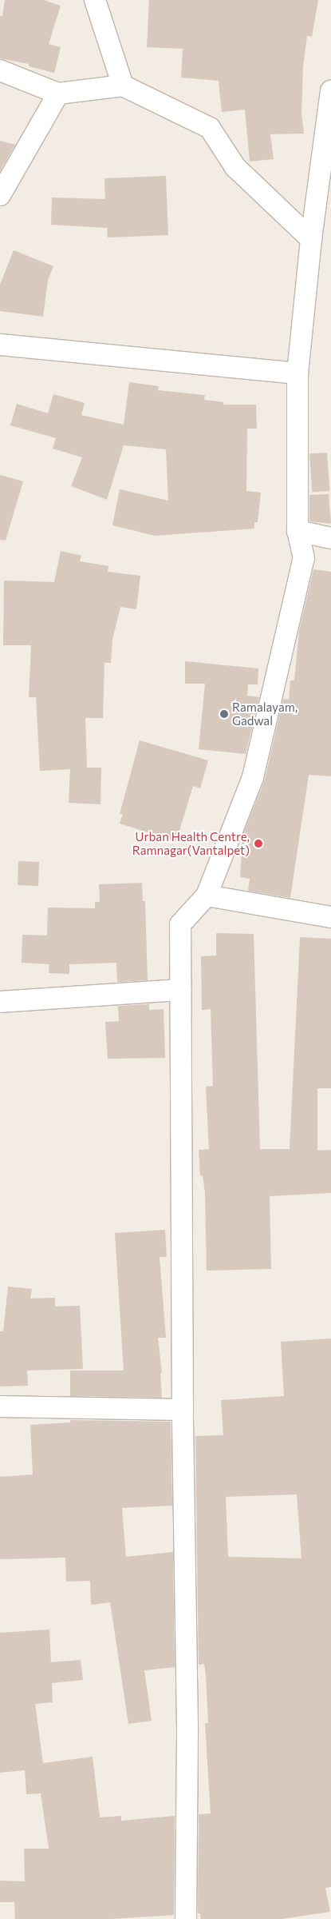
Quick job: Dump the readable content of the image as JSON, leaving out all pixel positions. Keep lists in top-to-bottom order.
{
  "places": ["Ramalayam, Gadwal", "Urban Health Centre, Ramnagar(Vantalpet)"]
}
